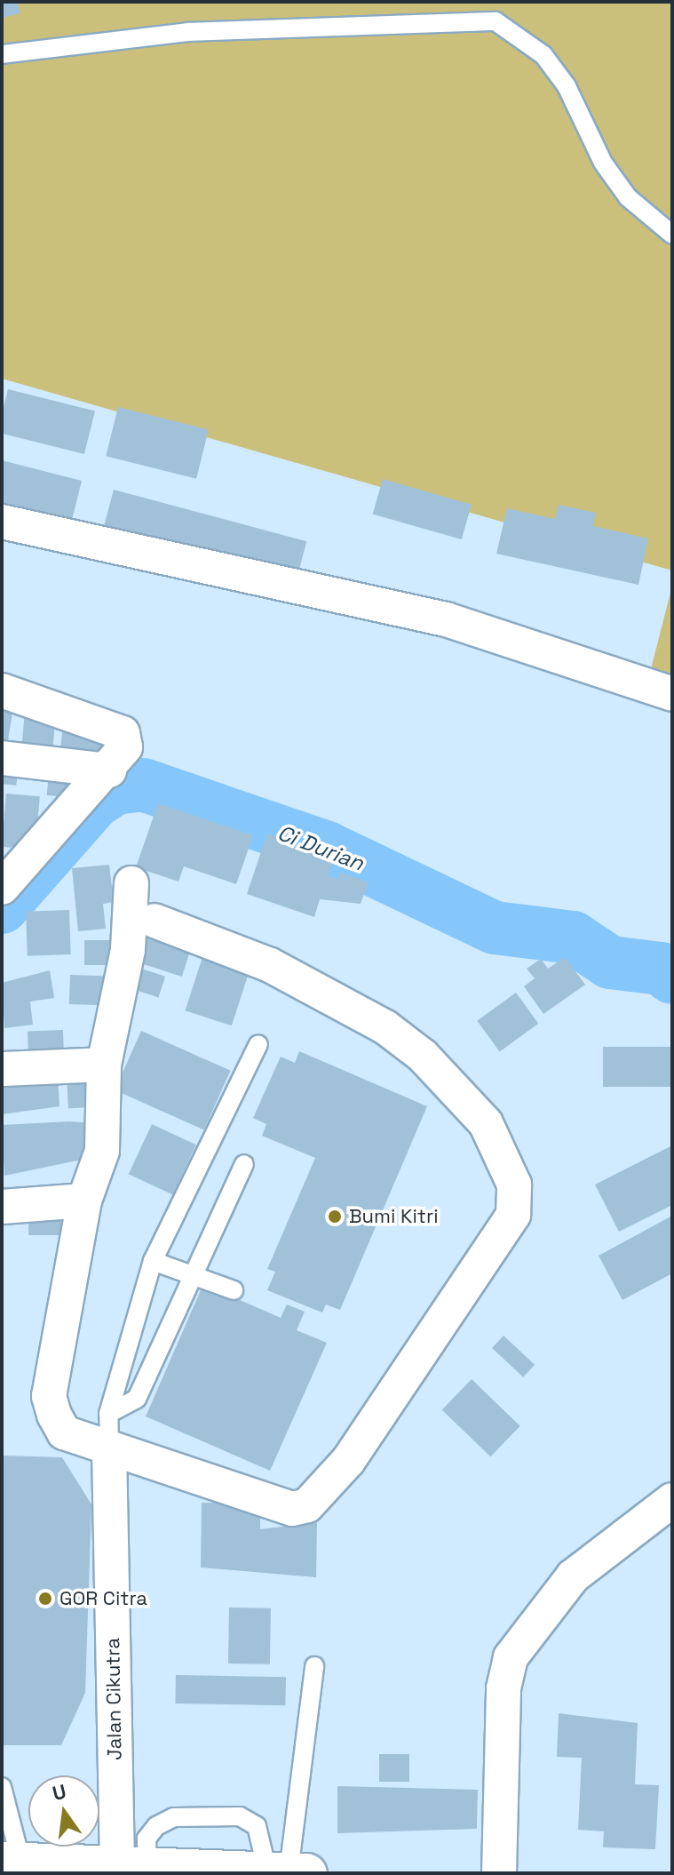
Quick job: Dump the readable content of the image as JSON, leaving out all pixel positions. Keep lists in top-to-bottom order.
{
  "streets": {
    "street": ["Jalan Cikutra"]
  },
  "water": ["Ci Durian"],
  "places": ["Bumi Kitri", "GOR Citra"],
  "north": "top"
}
